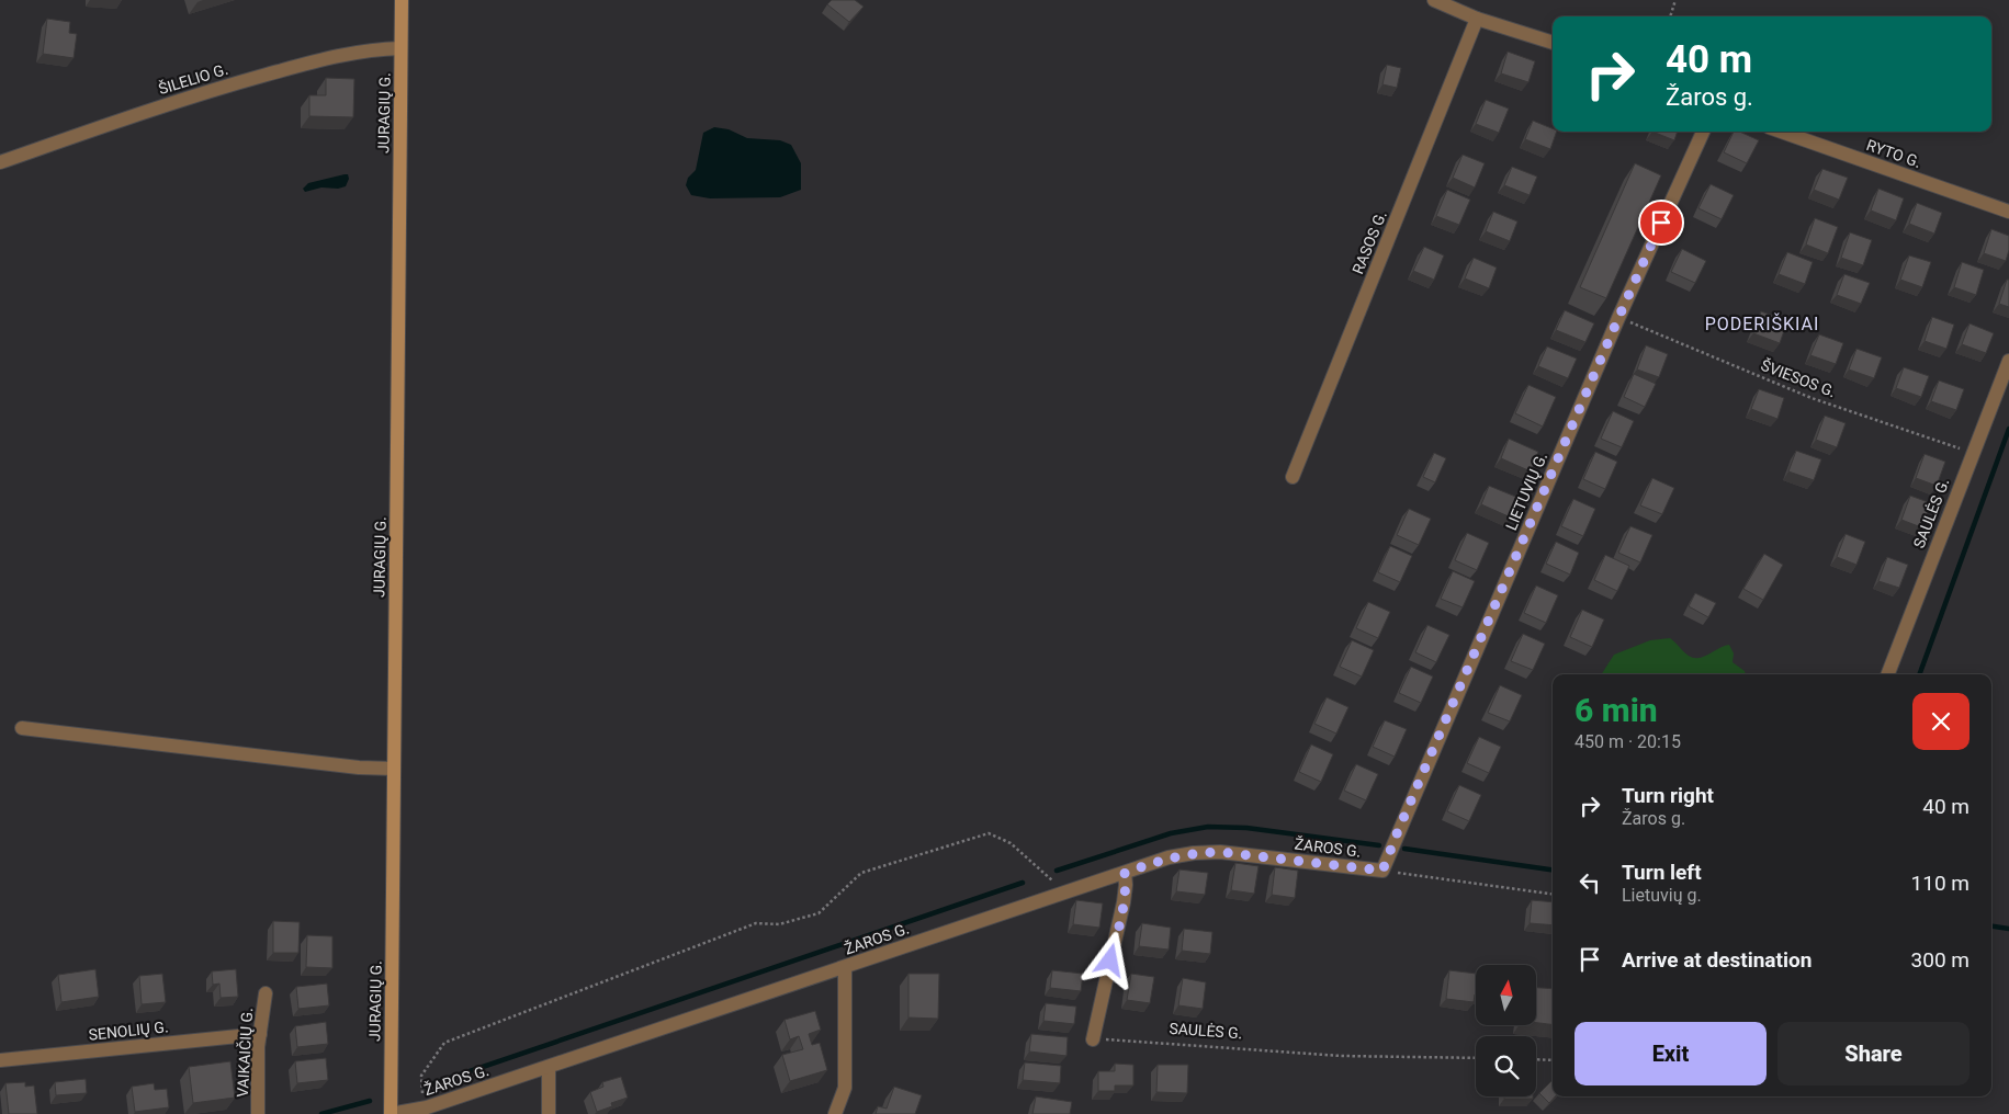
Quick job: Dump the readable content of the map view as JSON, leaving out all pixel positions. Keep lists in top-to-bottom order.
{
  "streets": {
    "main road": ["JURAGIŲ G."],
    "street": [
      "ŠILELIO G.",
      "RYTO G.",
      "RASOS G.",
      "LIETUVIŲ G.",
      "SAULĖS G.",
      "ŽAROS G.",
      "SENOLIŲ G.",
      "VAIKAIČIŲ G."
    ],
    "path": ["ŠVIESOS G."]
  },
  "crossings": [
    ["ŠILELIO G.", "JURAGIŲ G."],
    ["JURAGIŲ G.", "ŽAROS G."],
    ["ŠVIESOS G.", "LIETUVIŲ G."],
    ["ŠVIESOS G.", "SAULĖS G."],
    ["LIETUVIŲ G.", "ŽAROS G."],
    ["SENOLIŲ G.", "VAIKAIČIŲ G."]
  ],
  "districts": ["PODERIŠKIAI"],
  "north": "top",
  "page": {
    "turn": ["40 m", "Žaros g."],
    "heading": ["6 min", "450 m · 20:15"],
    "list": [
      {
        "name": "Turn right",
        "note": "Žaros g.",
        "value": "40 m"
      },
      {
        "name": "Turn left",
        "note": "Lietuvių g.",
        "value": "110 m"
      },
      {
        "name": "Arrive at destination",
        "value": "300 m"
      }
    ],
    "buttons": ["Exit", "Share"]
  }
}
